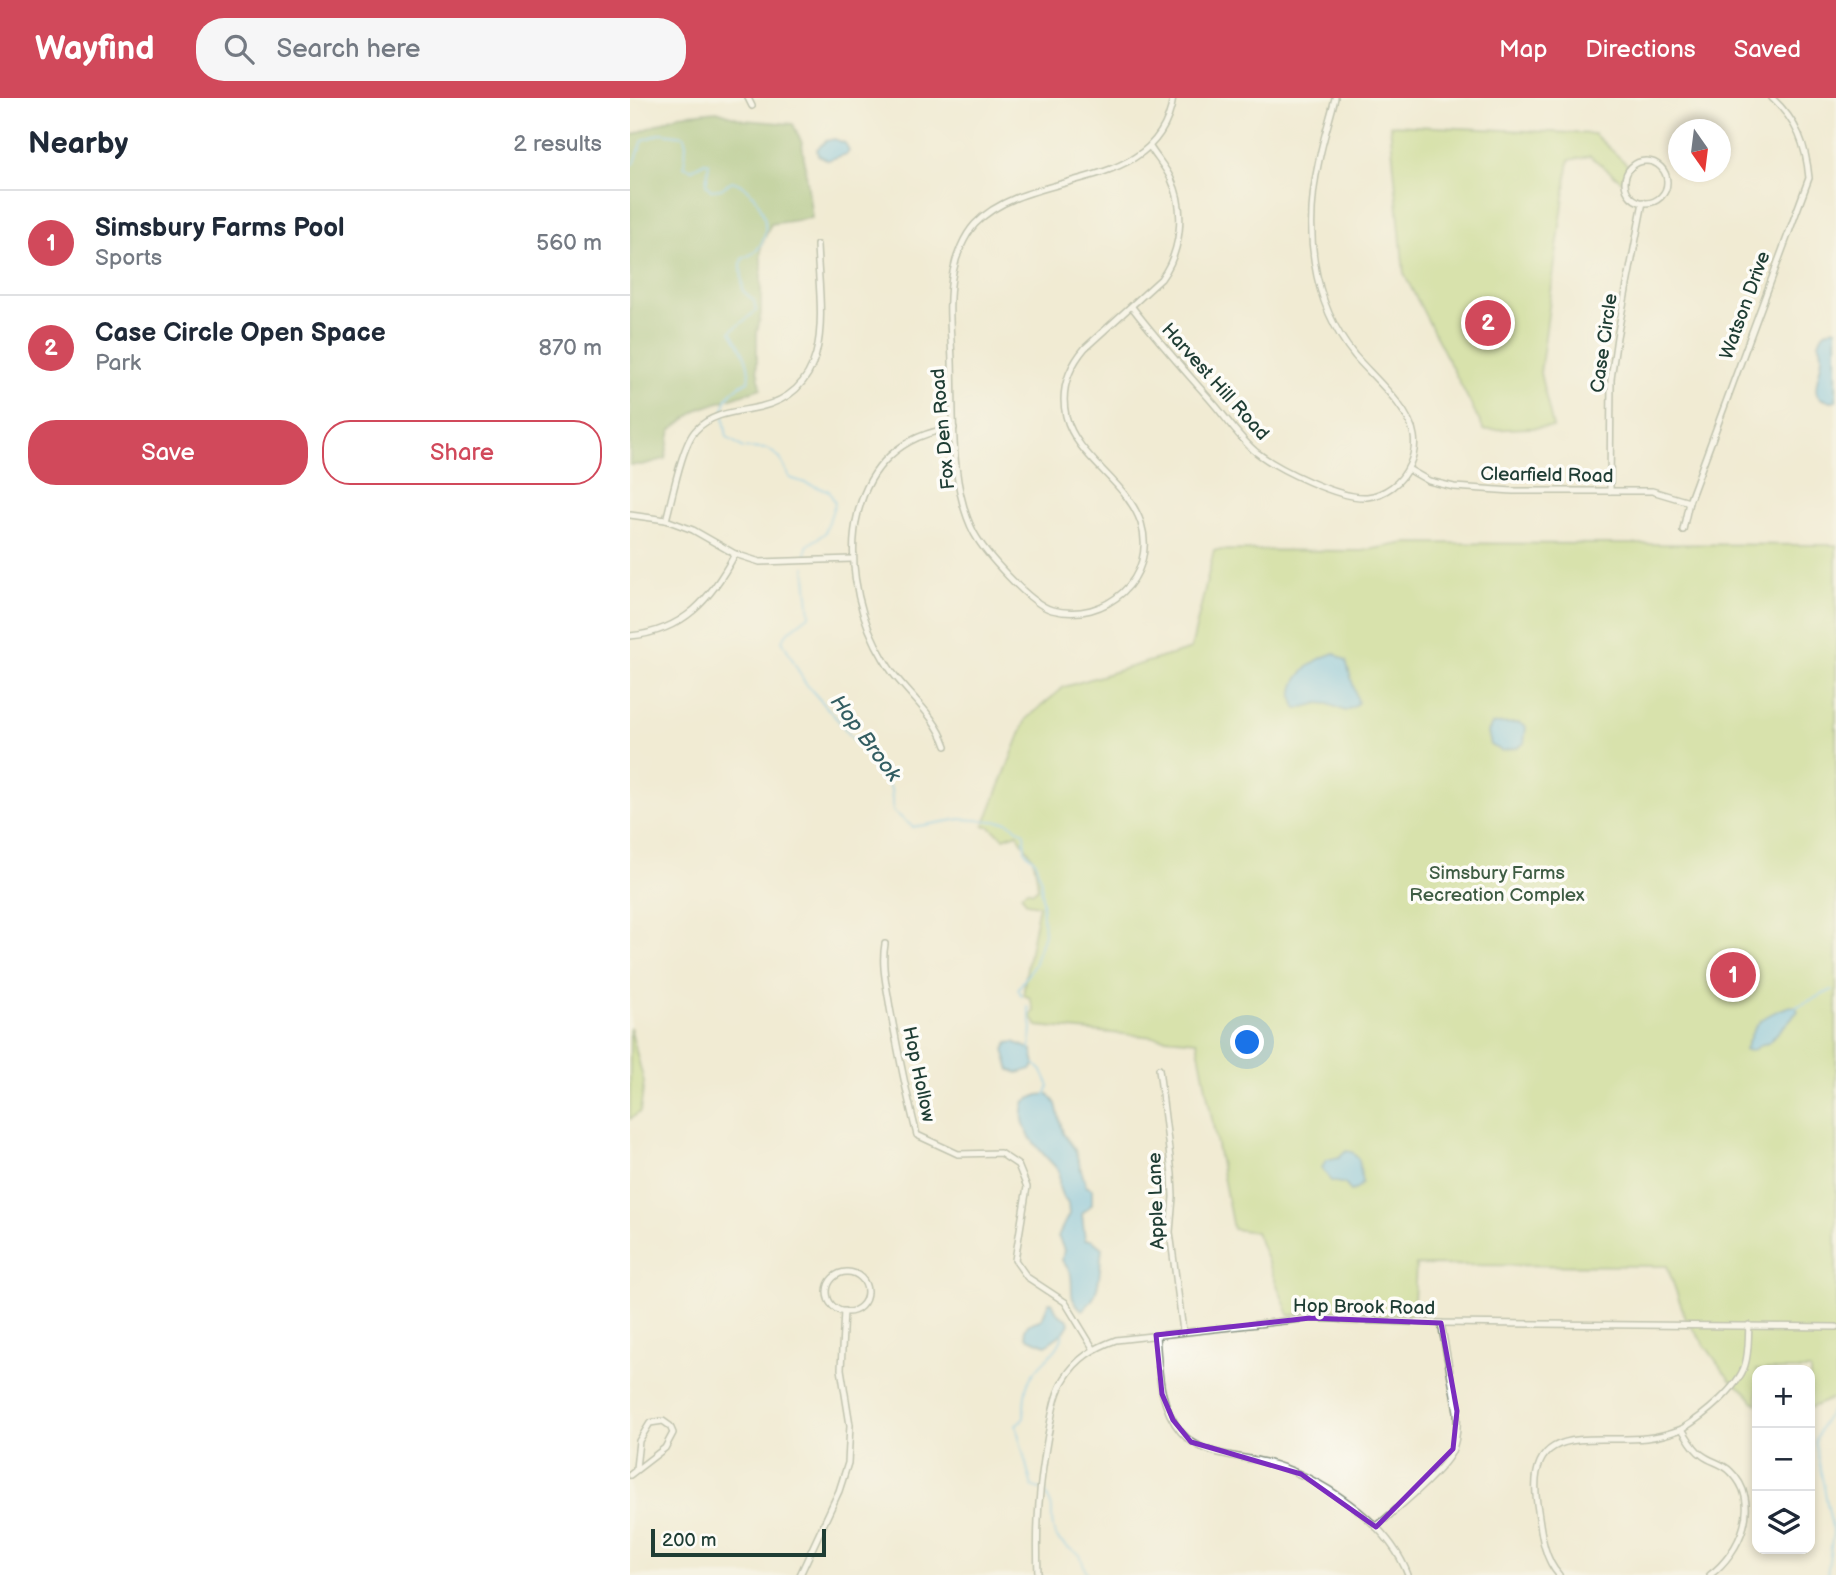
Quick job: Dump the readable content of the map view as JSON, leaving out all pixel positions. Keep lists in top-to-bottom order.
{
  "streets": {
    "street": [
      "Watson Drive",
      "Case Circle",
      "Harvest Hill Road",
      "Fox Den Road",
      "Clearfield Road",
      "Hop Hollow",
      "Apple Lane",
      "Hop Brook Road"
    ]
  },
  "crossings": [
    ["Watson Drive", "Clearfield Road"],
    ["Case Circle", "Clearfield Road"],
    ["Harvest Hill Road", "Fox Den Road"],
    ["Harvest Hill Road", "Clearfield Road"],
    ["Hop Hollow", "Hop Brook Road"],
    ["Apple Lane", "Hop Brook Road"]
  ],
  "water": ["Hop Brook"],
  "parks": ["Simsbury Farms Recreation Complex"],
  "scale_bar": "200 m",
  "north": "bottom",
  "page": {
    "header": "Wayfind",
    "search": "Search here",
    "nav": ["Map", "Directions", "Saved"],
    "heading": ["Nearby", "2 results"],
    "list": [
      {
        "mark": "1",
        "name": "Simsbury Farms Pool",
        "note": "Sports",
        "value": "560 m"
      },
      {
        "mark": "2",
        "name": "Case Circle Open Space",
        "note": "Park",
        "value": "870 m"
      }
    ],
    "pins": ["2", "1"],
    "buttons": ["Save", "Share"],
    "map_buttons": ["+", "−"],
    "scale": "200 m"
  }
}
